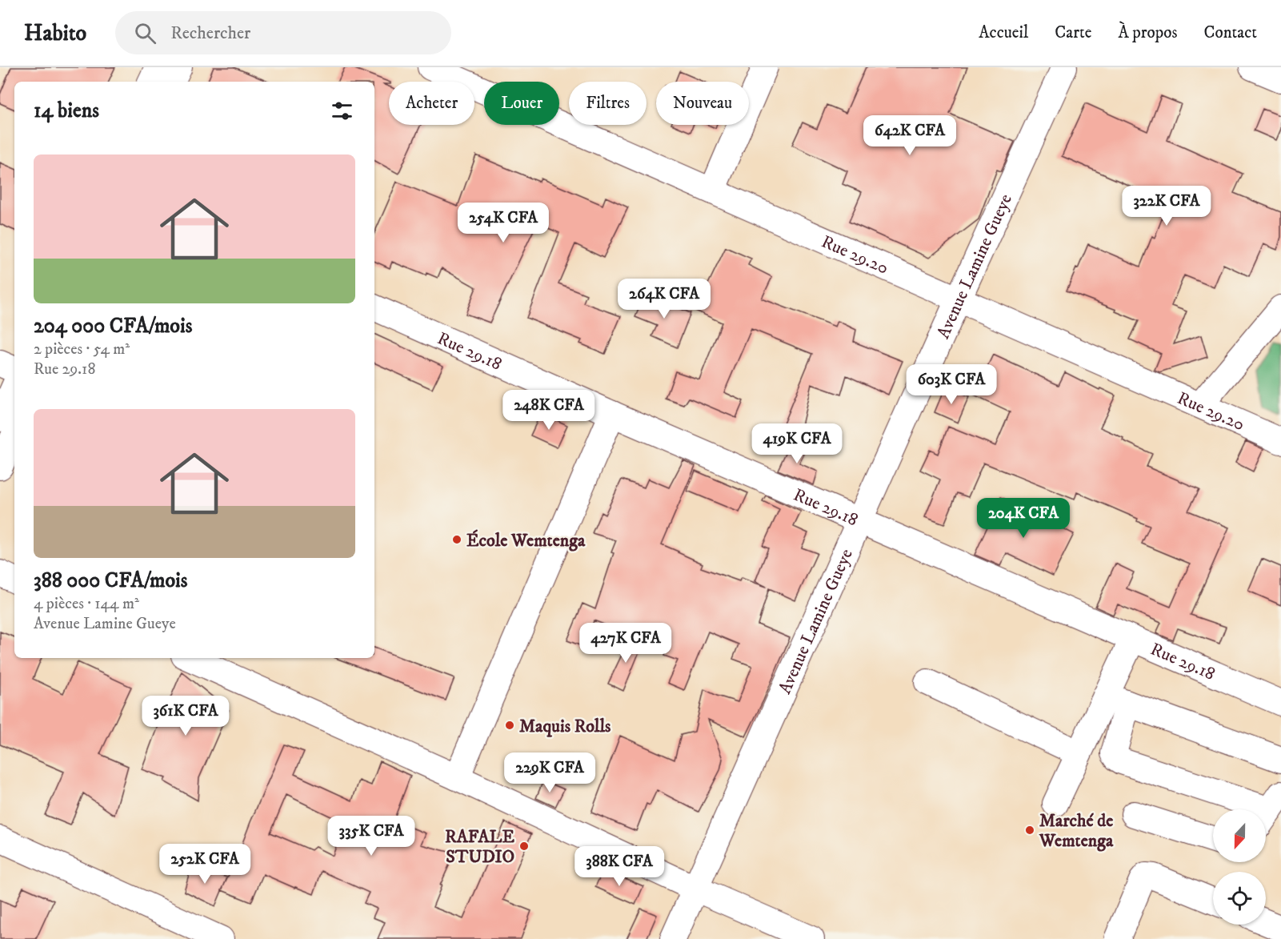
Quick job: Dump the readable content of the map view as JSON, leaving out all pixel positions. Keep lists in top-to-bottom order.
{
  "streets": {
    "street": ["Rue 29.20", "Avenue Lamine Gueye", "Rue 29.18"]
  },
  "crossings": [
    ["Rue 29.20", "Avenue Lamine Gueye"],
    ["Avenue Lamine Gueye", "Rue 29.18"]
  ],
  "places": [
    "École Wemtenga",
    "Maquis Rolls",
    "Marché de Wemtenga",
    "RAFALE STUDIO"
  ],
  "north": "bottom",
  "page": {
    "header": "Habito",
    "search": "Rechercher",
    "nav": [
      "Accueil",
      "Carte",
      "À propos",
      "Contact"
    ],
    "chip": [
      "Acheter",
      "Louer",
      "Filtres",
      "Nouveau"
    ],
    "heading": "14 biens",
    "price": [
      "642K CFA",
      "322K CFA",
      "254K CFA",
      "264K CFA",
      "603K CFA",
      "248K CFA",
      "419K CFA",
      "204K CFA",
      "427K CFA",
      "361K CFA",
      "229K CFA",
      "335K CFA",
      "252K CFA",
      "388K CFA"
    ],
    "list": [
      {
        "name": "204 000 CFA/mois",
        "note": "2 pièces · 54 m² · Rue 29.18"
      },
      {
        "name": "388 000 CFA/mois",
        "note": "4 pièces · 144 m² · Avenue Lamine Gueye"
      }
    ]
  }
}
